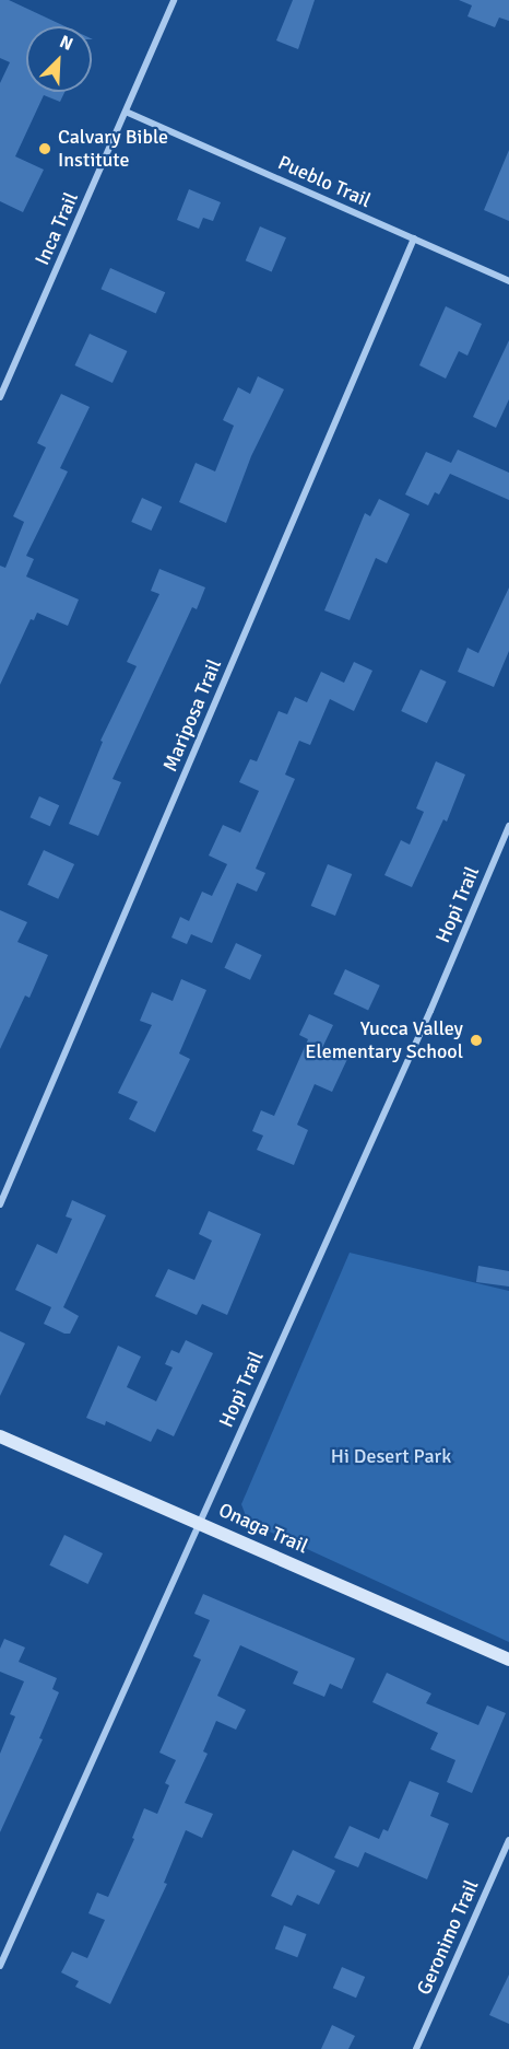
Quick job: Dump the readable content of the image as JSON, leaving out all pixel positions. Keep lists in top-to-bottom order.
{
  "streets": {
    "street": [
      "Pueblo Trail",
      "Inca Trail",
      "Mariposa Trail",
      "Hopi Trail",
      "Onaga Trail",
      "Geronimo Trail"
    ]
  },
  "crossings": [
    ["Pueblo Trail", "Inca Trail"],
    ["Pueblo Trail", "Mariposa Trail"],
    ["Hopi Trail", "Onaga Trail"]
  ],
  "parks": ["Hi Desert Park"],
  "places": ["Calvary Bible Institute", "Yucca Valley Elementary School"],
  "north": "top right"
}
